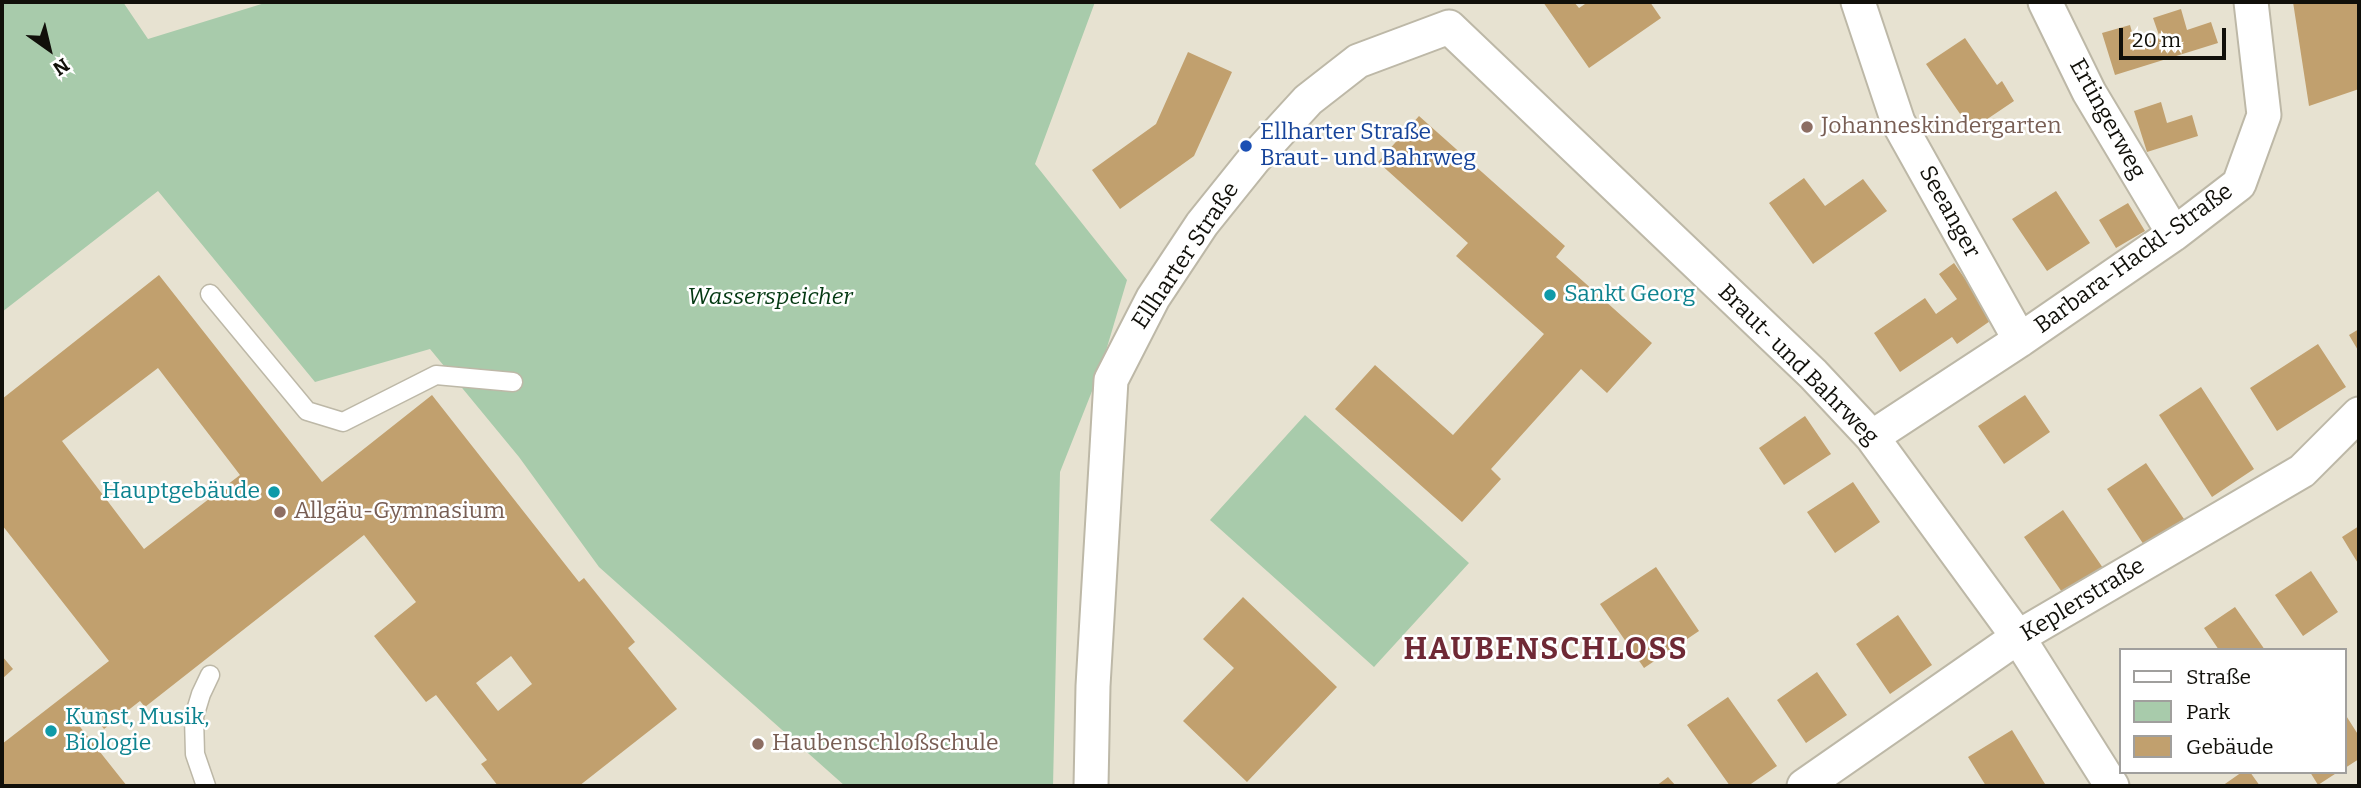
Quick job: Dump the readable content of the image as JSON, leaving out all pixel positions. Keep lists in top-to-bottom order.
{
  "streets": {
    "street": [
      "Ertingerweg",
      "Seeanger",
      "Ellharter Straße",
      "Barbara-Hackl-Straße",
      "Braut- und Bahrweg",
      "Keplerstraße"
    ]
  },
  "crossings": [
    ["Ertingerweg", "Barbara-Hackl-Straße"],
    ["Seeanger", "Barbara-Hackl-Straße"],
    ["Ellharter Straße", "Braut- und Bahrweg"],
    ["Barbara-Hackl-Straße", "Braut- und Bahrweg"],
    ["Braut- und Bahrweg", "Keplerstraße"]
  ],
  "districts": ["HAUBENSCHLOSS"],
  "parks": ["Wasserspeicher"],
  "places": [
    "Johanneskindergarten",
    "Ellharter Straße Braut- und Bahrweg",
    "Sankt Georg",
    "Hauptgebäude",
    "Allgäu-Gymnasium",
    "Kunst, Musik, Biologie",
    "Haubenschloßschule"
  ],
  "legend": ["Straße", "Park", "Gebäude"],
  "scale_bar": "20 m",
  "north": "bottom right"
}
